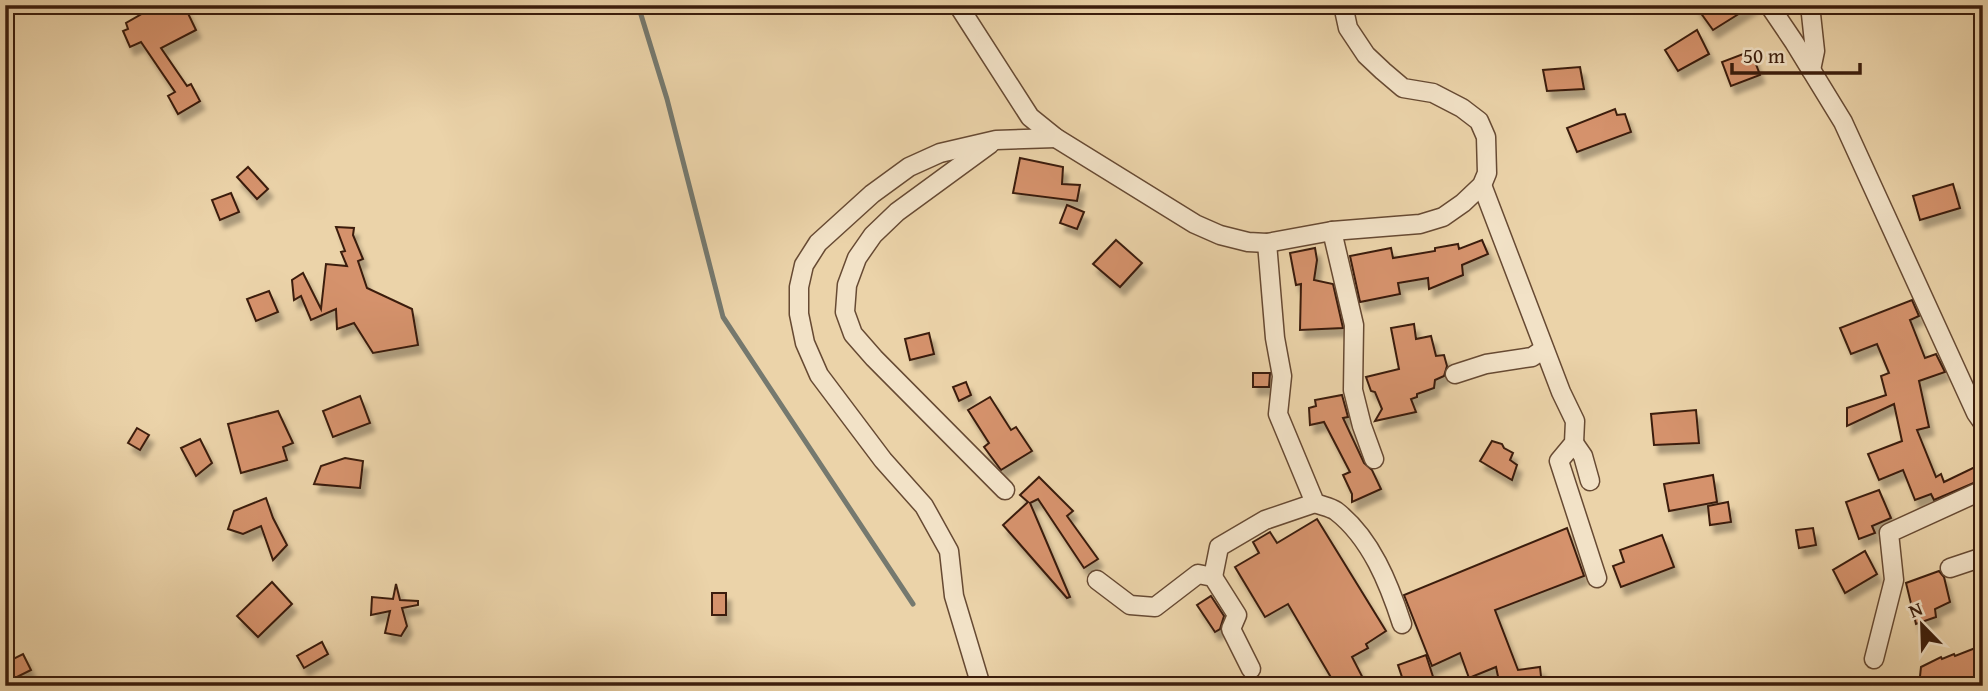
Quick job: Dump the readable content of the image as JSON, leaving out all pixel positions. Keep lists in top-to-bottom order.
{
  "scale_bar": "50 m",
  "north": "top left"
}
